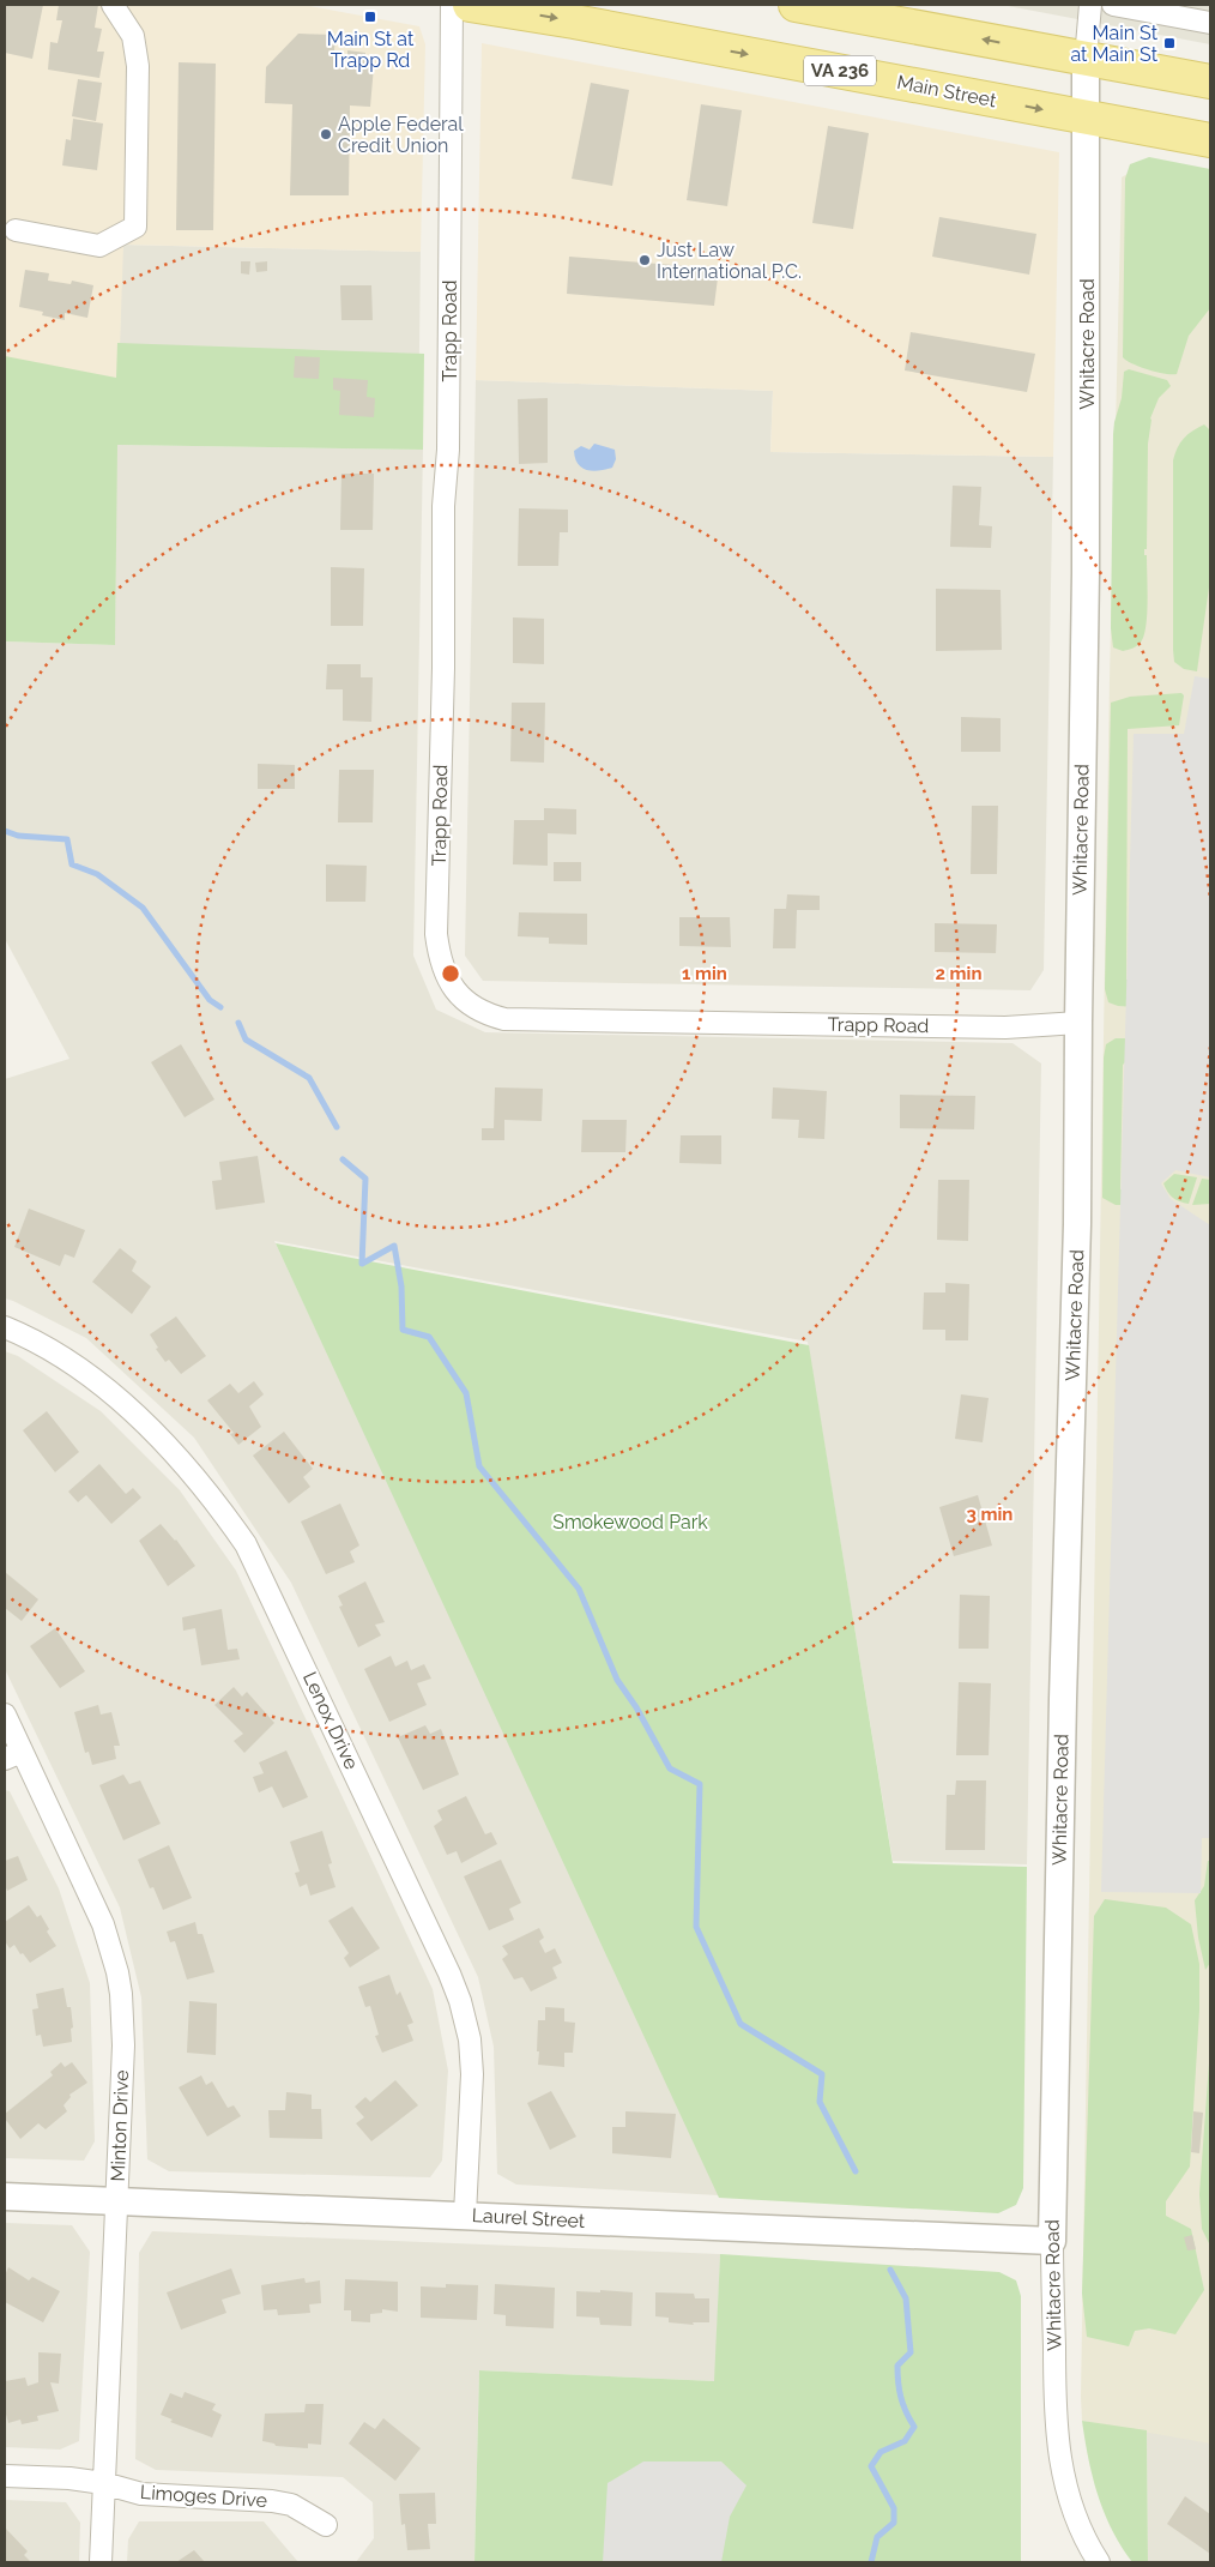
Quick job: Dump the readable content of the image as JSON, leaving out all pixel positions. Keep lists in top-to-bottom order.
{
  "streets": {
    "main road": ["VA 236", "Main Street"],
    "street": [
      "Trapp Road",
      "Whitacre Road",
      "Lenox Drive",
      "Minton Drive",
      "Laurel Street",
      "Limoges Drive"
    ]
  },
  "crossings": [
    ["Main Street", "Whitacre Road"],
    ["Trapp Road", "Whitacre Road"],
    ["Whitacre Road", "Laurel Street"],
    ["Lenox Drive", "Laurel Street"],
    ["Minton Drive", "Laurel Street"],
    ["Minton Drive", "Limoges Drive"]
  ],
  "parks": ["Smokewood Park"],
  "places": {
    "transit": ["Main St at Trapp Rd", "Main St at Main St"],
    "other": ["Apple Federal Credit Union", "Just Law International P.C."]
  },
  "rings": ["1 min", "2 min", "3 min"]
}
